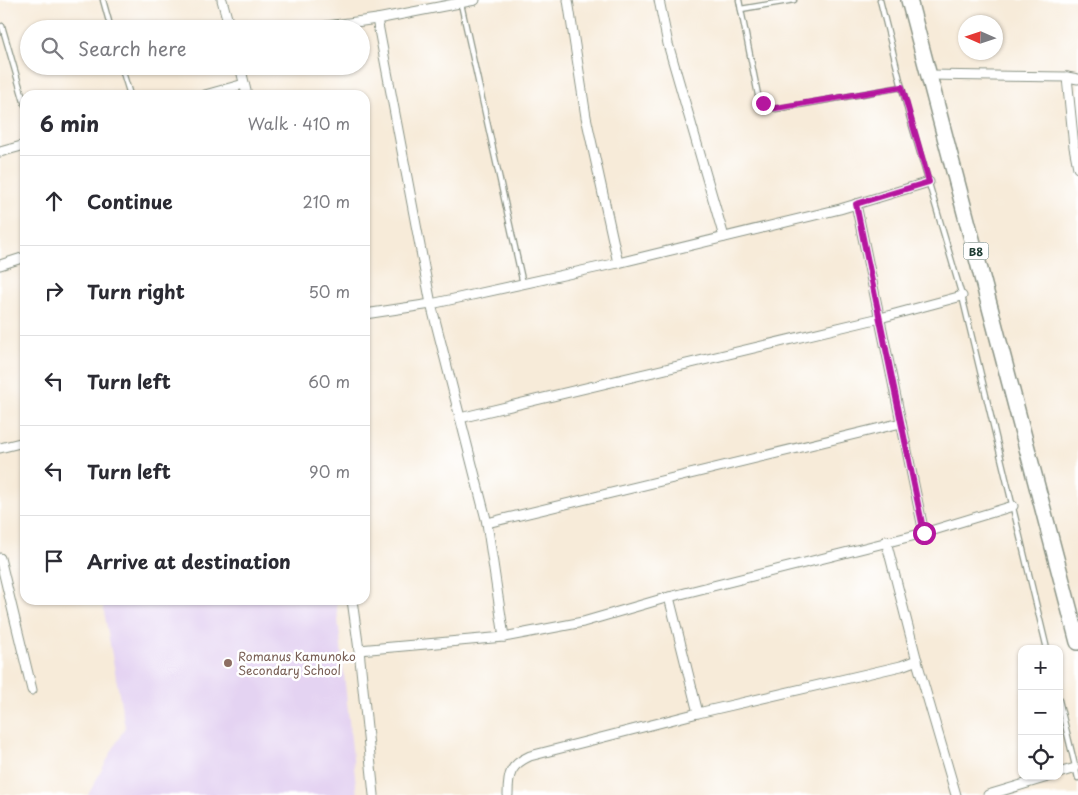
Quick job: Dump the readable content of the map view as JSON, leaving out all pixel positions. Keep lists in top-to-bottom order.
{
  "streets": {
    "highway": ["B8"]
  },
  "places": ["Romanus Kamunoko Secondary School"],
  "north": "left",
  "page": {
    "search": "Search here",
    "heading": ["6 min", "Walk · 410 m"],
    "list": [
      ["Continue", "210 m"],
      ["Turn right", "50 m"],
      ["Turn left", "60 m"],
      ["Turn left", "90 m"],
      "Arrive at destination"
    ],
    "map_buttons": ["+", "−"]
  }
}
